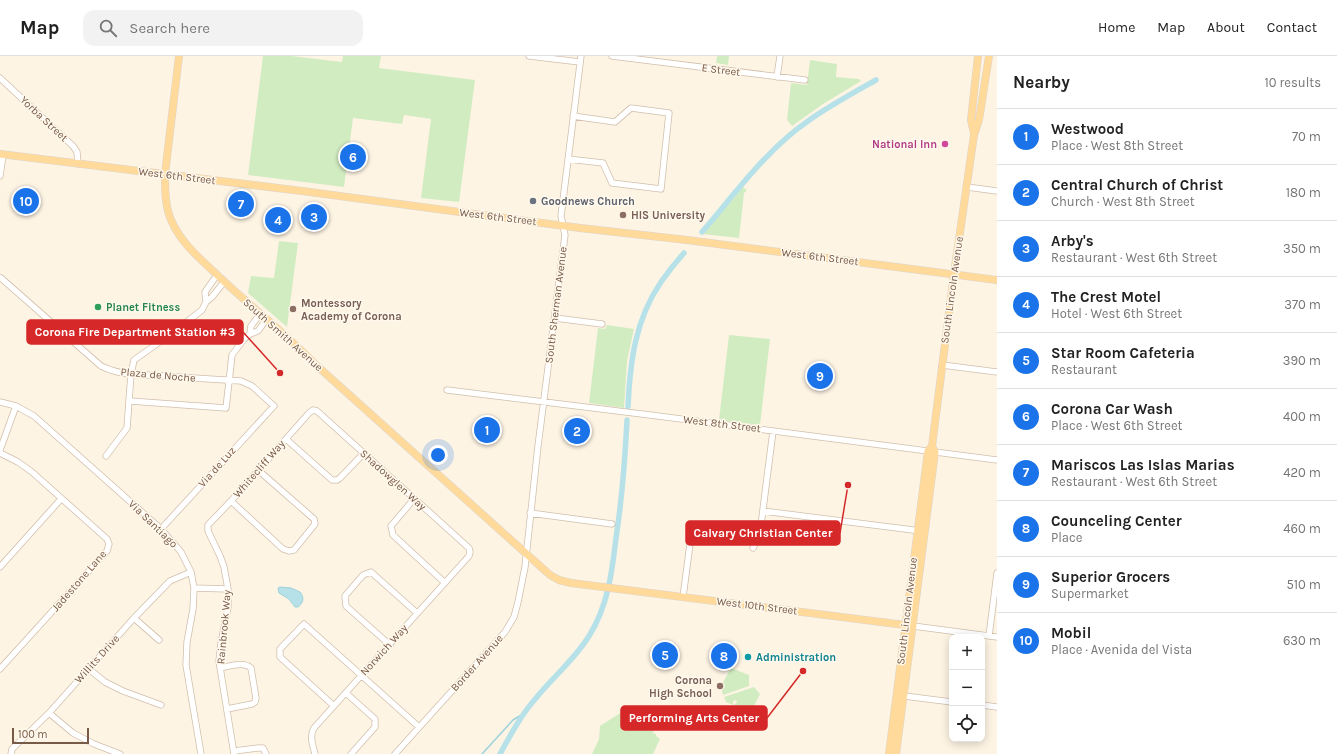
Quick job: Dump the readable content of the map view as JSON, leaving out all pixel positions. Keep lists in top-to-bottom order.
{
  "streets": {
    "main road": [
      "West 6th Street",
      "South Lincoln Avenue",
      "South Smith Avenue",
      "West 10th Street"
    ],
    "street": [
      "E Street",
      "Yorba Street",
      "South Sherman Avenue",
      "Plaza de Noche",
      "West 8th Street",
      "Via de Luz",
      "Whitecliff Way",
      "Shadowglen Way",
      "Via Santiago",
      "Jadestone Lane",
      "Rainbrook Way",
      "Norwich Way",
      "Willits Drive",
      "Border Avenue"
    ]
  },
  "crossings": [
    ["Yorba Street", "West 6th Street"],
    ["West 6th Street", "South Lincoln Avenue"],
    ["West 6th Street", "South Sherman Avenue"],
    ["West 6th Street", "South Smith Avenue"],
    ["South Lincoln Avenue", "West 8th Street"],
    ["South Lincoln Avenue", "West 10th Street"],
    ["South Sherman Avenue", "South Smith Avenue"],
    ["South Sherman Avenue", "West 8th Street"],
    ["South Sherman Avenue", "West 10th Street"],
    ["South Sherman Avenue", "Border Avenue"],
    ["South Smith Avenue", "West 10th Street"],
    ["South Smith Avenue", "Border Avenue"],
    ["Plaza de Noche", "Via de Luz"],
    ["Via de Luz", "Via Santiago"],
    ["Whitecliff Way", "Shadowglen Way"],
    ["Whitecliff Way", "Rainbrook Way"],
    ["Shadowglen Way", "Norwich Way"],
    ["Via Santiago", "Willits Drive"],
    ["West 10th Street", "Border Avenue"]
  ],
  "places": [
    "National Inn",
    "Goodnews Church",
    "HIS University",
    "Planet Fitness",
    "Montessory Academy of Corona",
    "Corona Fire Department Station #3",
    "Calvary Christian Center",
    "Administration",
    "Performing Arts Center",
    "Corona High School"
  ],
  "scale_bar": "100 m",
  "page": {
    "header": "Map",
    "search": "Search here",
    "nav": [
      "Home",
      "Map",
      "About",
      "Contact"
    ],
    "heading": ["Nearby", "10 results"],
    "list": [
      {
        "mark": "1",
        "name": "Westwood",
        "note": "Place · West 8th Street",
        "value": "70 m"
      },
      {
        "mark": "2",
        "name": "Central Church of Christ",
        "note": "Church · West 8th Street",
        "value": "180 m"
      },
      {
        "mark": "3",
        "name": "Arby's",
        "note": "Restaurant · West 6th Street",
        "value": "350 m"
      },
      {
        "mark": "4",
        "name": "The Crest Motel",
        "note": "Hotel · West 6th Street",
        "value": "370 m"
      },
      {
        "mark": "5",
        "name": "Star Room Cafeteria",
        "note": "Restaurant",
        "value": "390 m"
      },
      {
        "mark": "6",
        "name": "Corona Car Wash",
        "note": "Place · West 6th Street",
        "value": "400 m"
      },
      {
        "mark": "7",
        "name": "Mariscos Las Islas Marias",
        "note": "Restaurant · West 6th Street",
        "value": "420 m"
      },
      {
        "mark": "8",
        "name": "Counceling Center",
        "note": "Place",
        "value": "460 m"
      },
      {
        "mark": "9",
        "name": "Superior Grocers",
        "note": "Supermarket",
        "value": "510 m"
      },
      {
        "mark": "10",
        "name": "Mobil",
        "note": "Place · Avenida del Vista",
        "value": "630 m"
      }
    ],
    "pins": [
      "6",
      "10",
      "7",
      "3",
      "4",
      "9",
      "1",
      "2",
      "5",
      "8"
    ],
    "map_buttons": ["+", "−"],
    "scale": "100 m"
  }
}
